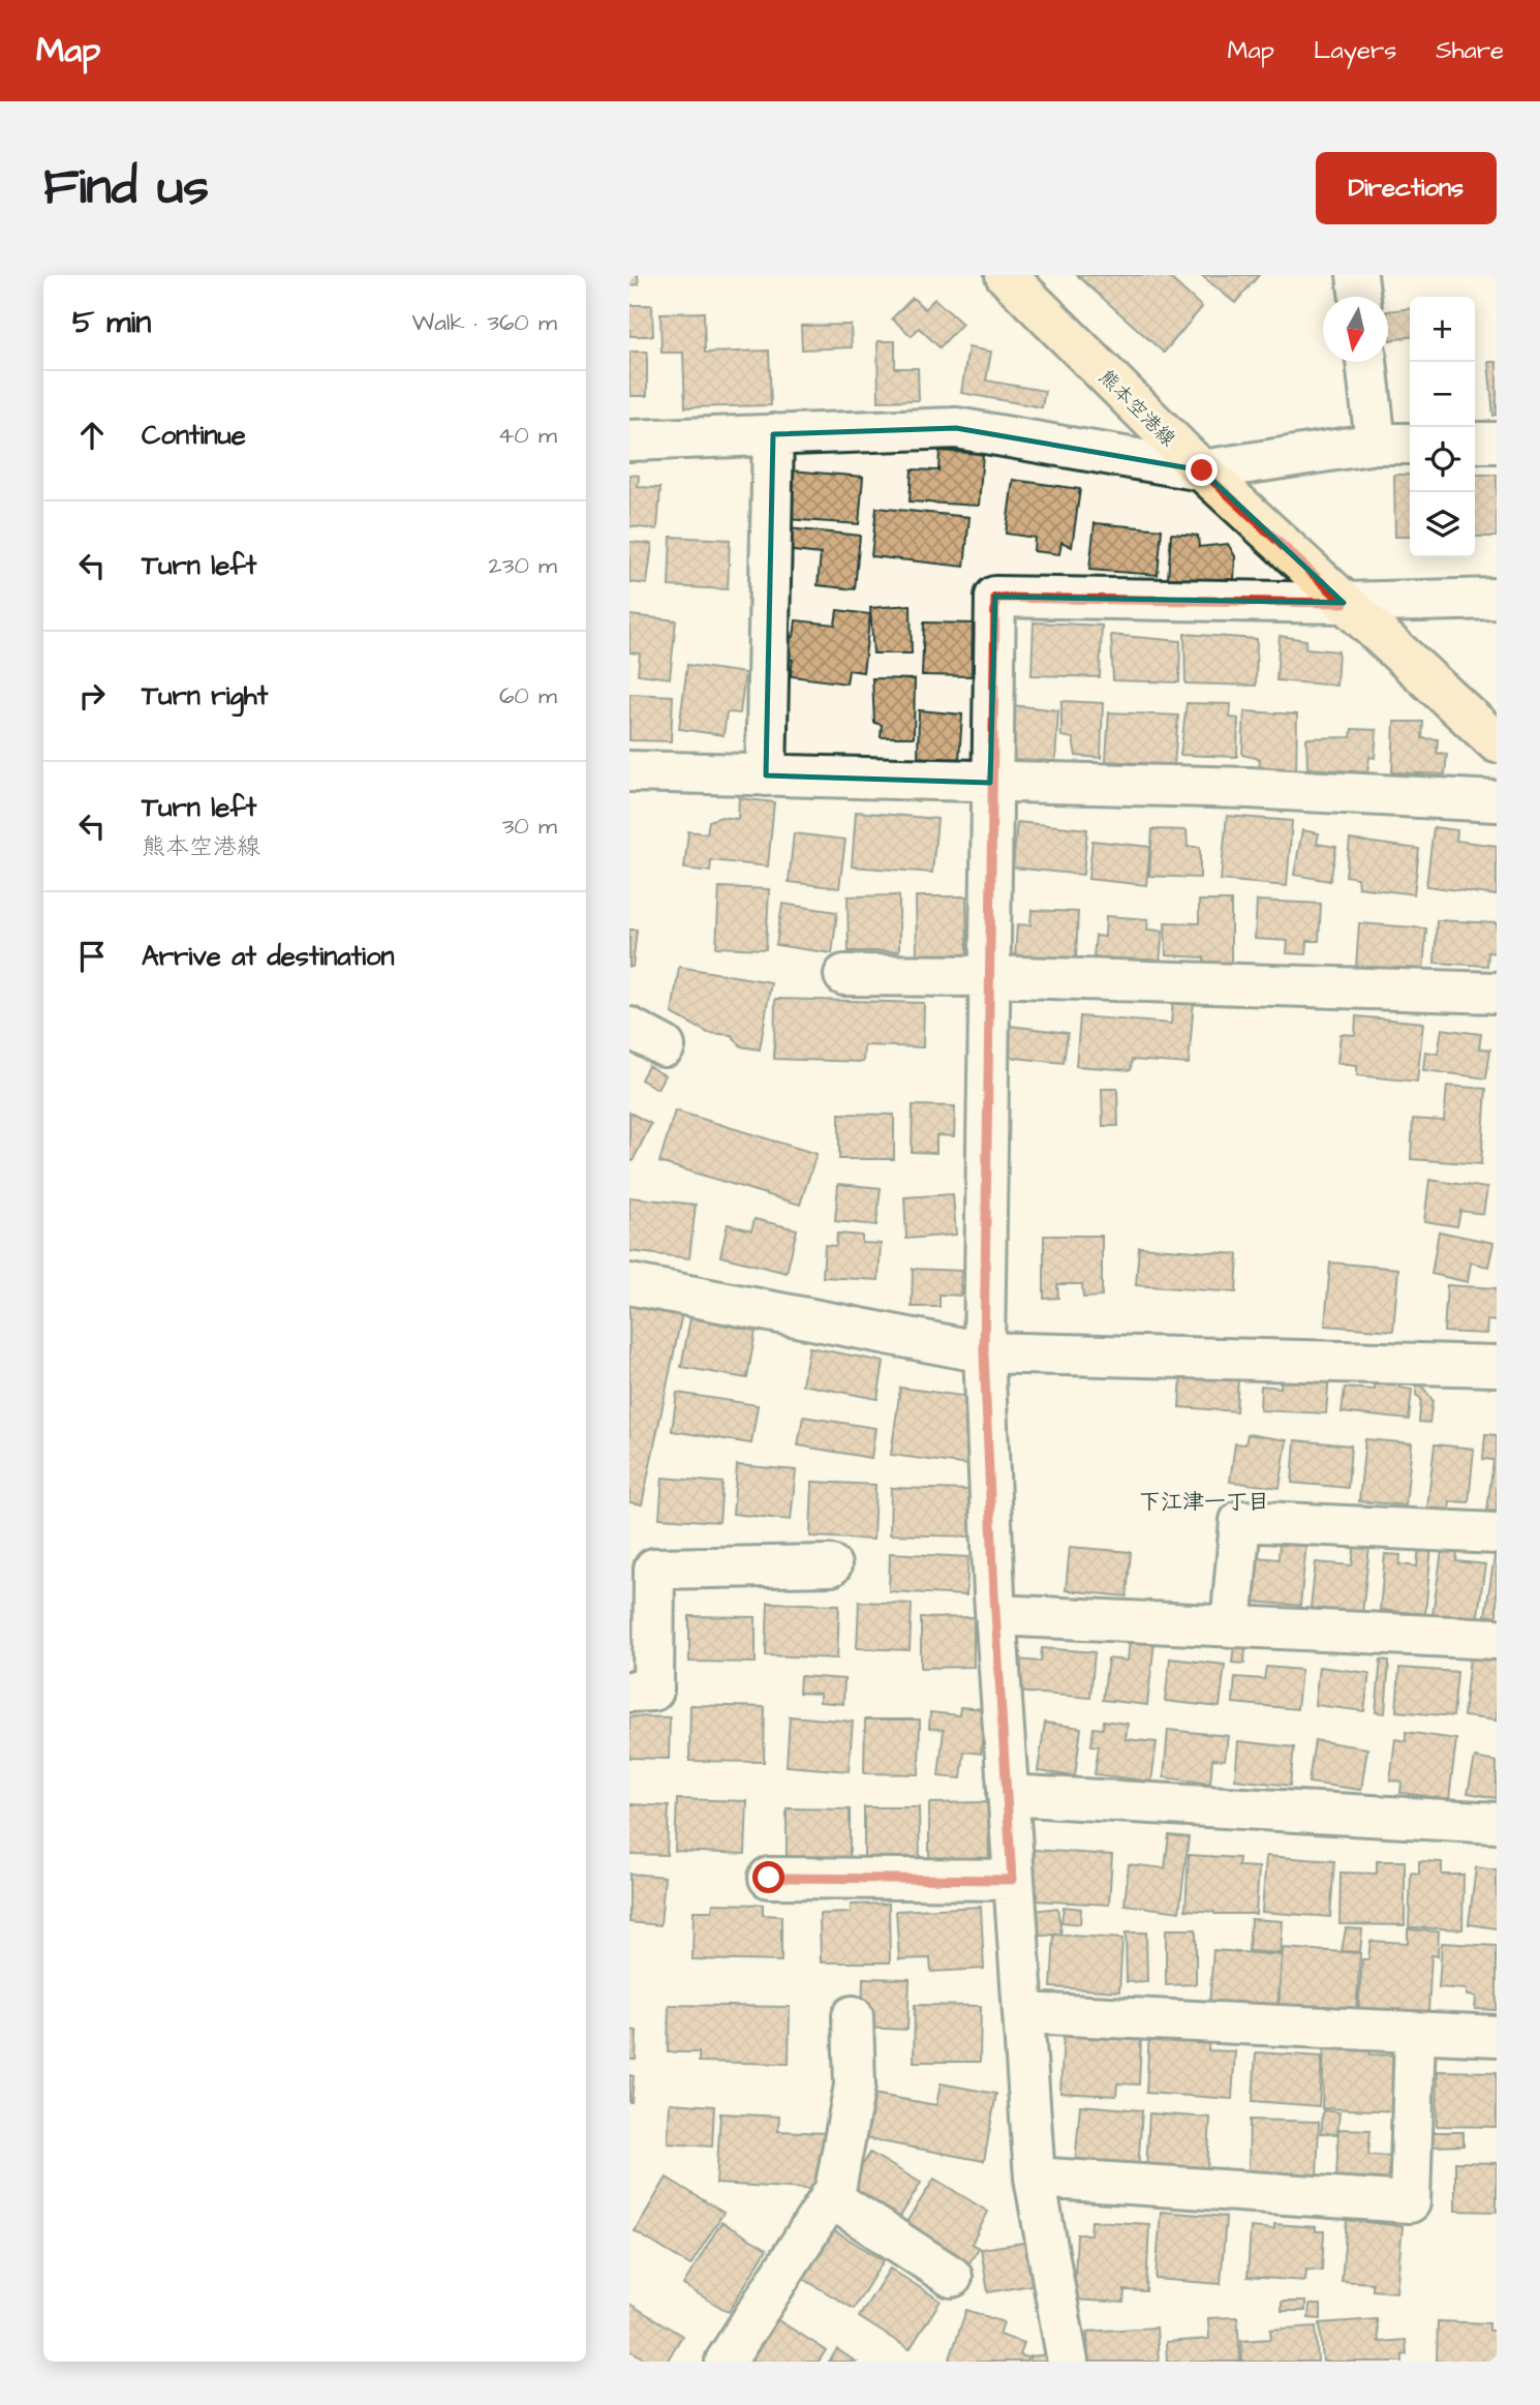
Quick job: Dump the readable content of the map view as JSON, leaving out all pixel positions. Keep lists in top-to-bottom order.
{
  "streets": {
    "main road": ["熊本空港線"]
  },
  "districts": ["下江津一丁目"],
  "north": "bottom",
  "page": {
    "header": "Map",
    "nav": ["Map", "Layers", "Share"],
    "buttons": "Directions",
    "title": "Find us",
    "heading": ["5 min", "Walk · 360 m"],
    "map_buttons": ["+", "−"],
    "list": [
      ["Continue", "40 m"],
      ["Turn left", "230 m"],
      ["Turn right", "60 m"],
      ["Turn left", "熊本空港線", "30 m"],
      "Arrive at destination"
    ]
  }
}
